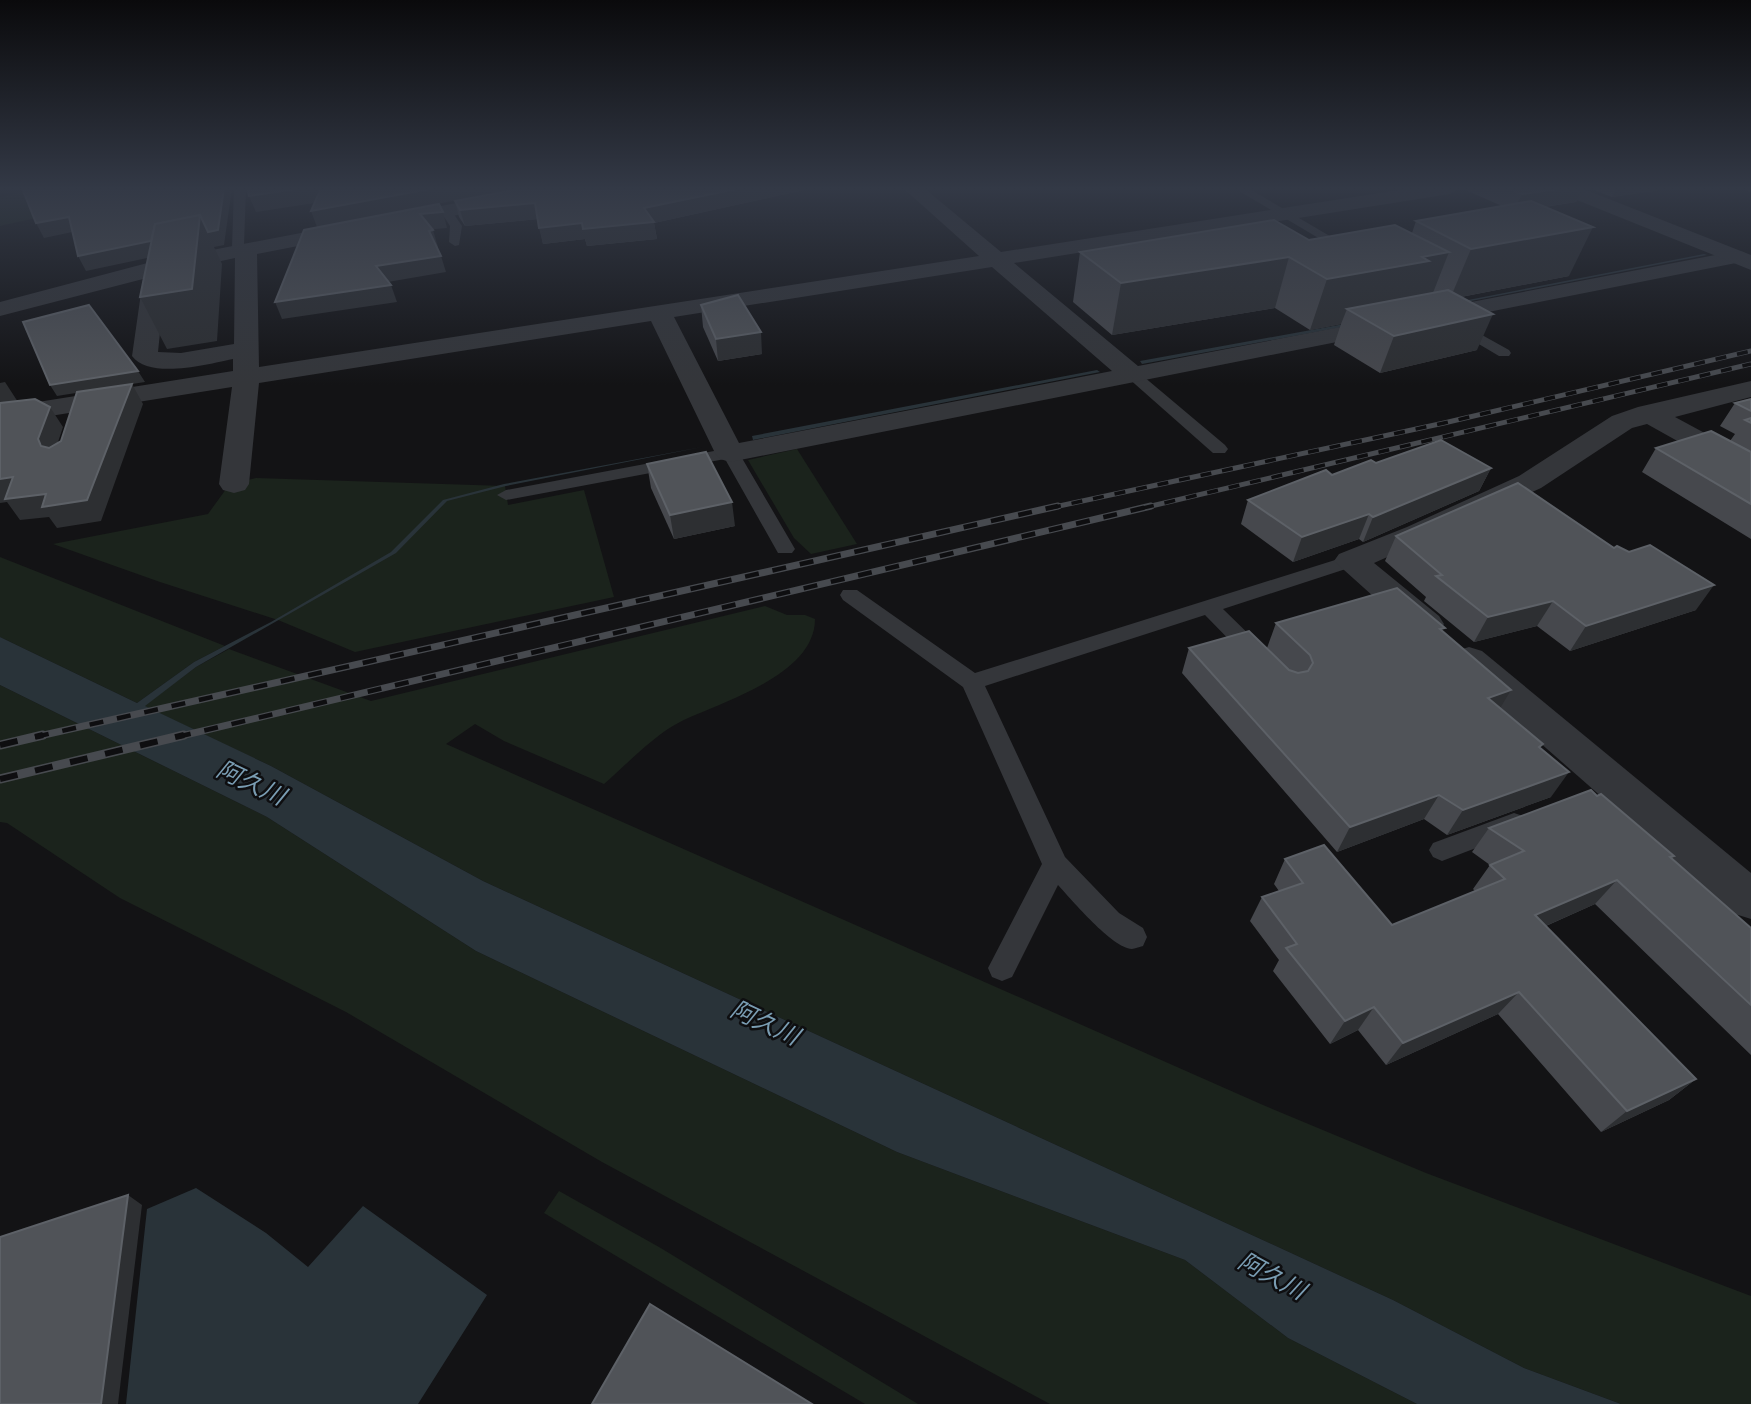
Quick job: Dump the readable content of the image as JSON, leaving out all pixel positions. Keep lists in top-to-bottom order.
{
  "water": ["阿久川"]
}
